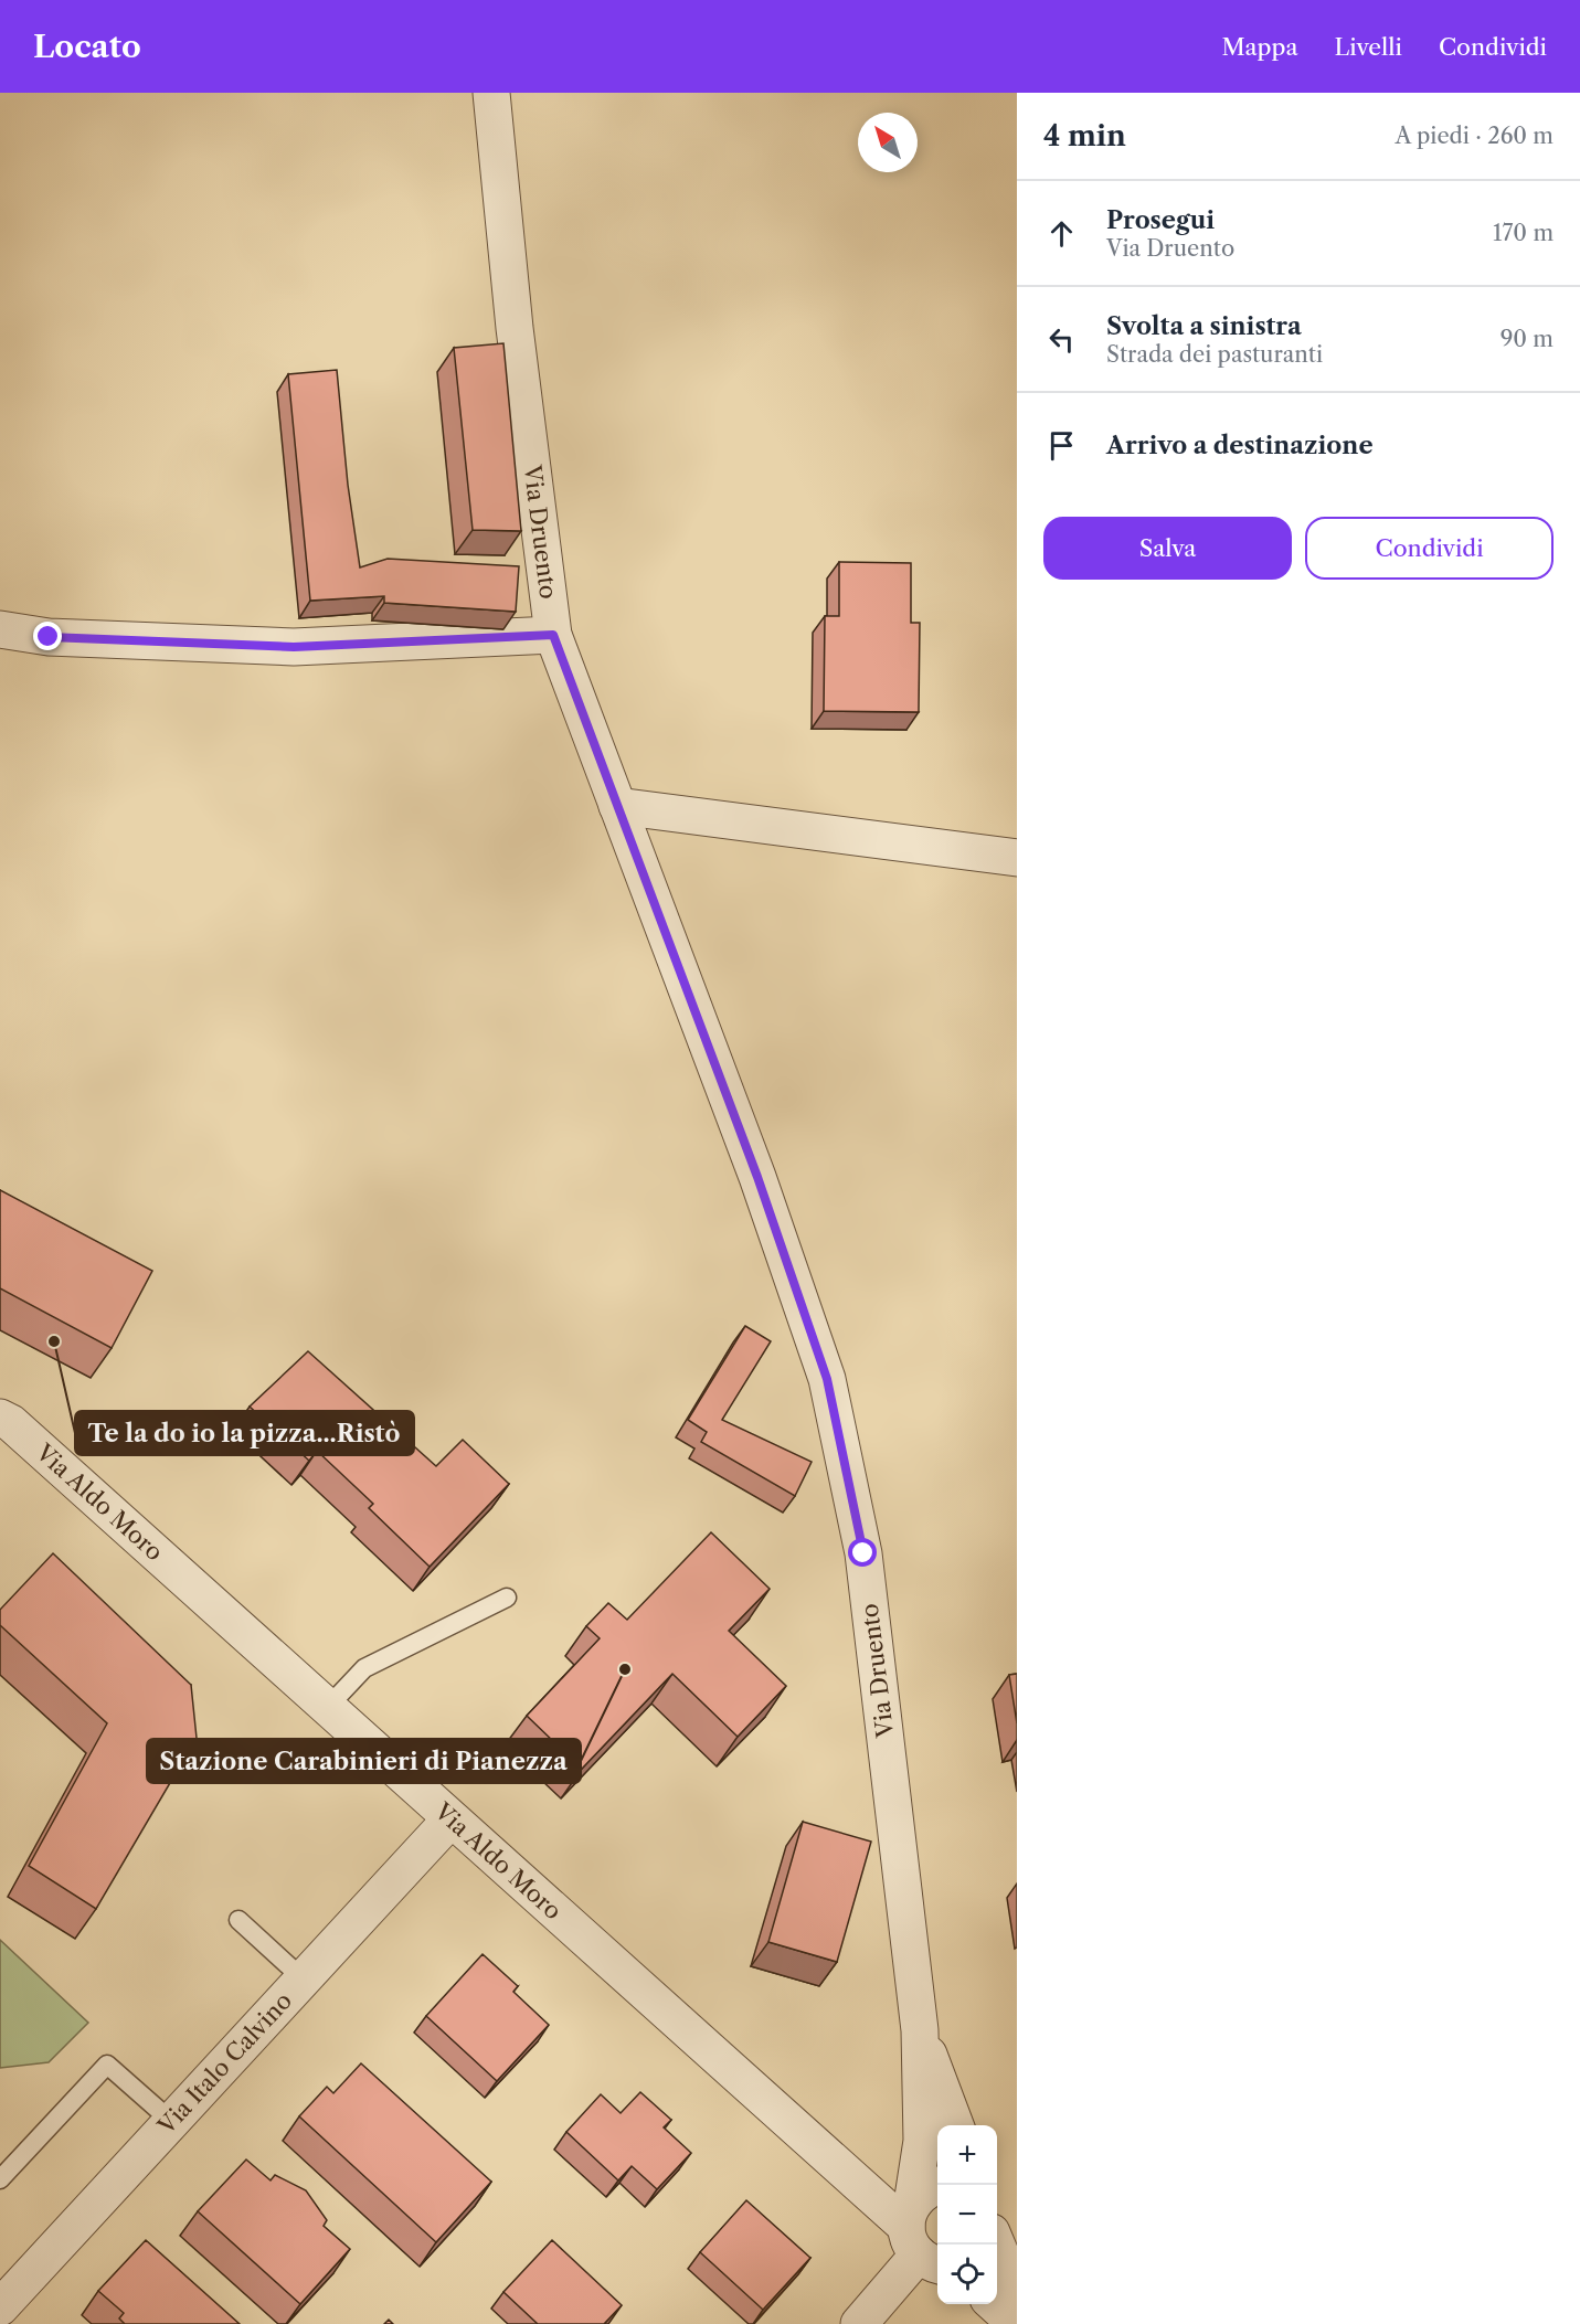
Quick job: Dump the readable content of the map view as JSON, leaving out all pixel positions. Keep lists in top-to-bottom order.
{
  "streets": {
    "street": ["Via Druento", "Via Aldo Moro", "Via Italo Calvino"]
  },
  "crossings": [
    ["Via Druento", "Via Aldo Moro"],
    ["Via Aldo Moro", "Via Italo Calvino"]
  ],
  "places": ["Te la do io la pizza...Ristò", "Stazione Carabinieri di Pianezza"],
  "north": "top left",
  "page": {
    "header": "Locato",
    "nav": ["Mappa", "Livelli", "Condividi"],
    "heading": ["4 min", "A piedi · 260 m"],
    "list": [
      ["Prosegui", "Via Druento", "170 m"],
      ["Svolta a sinistra", "Strada dei pasturanti", "90 m"],
      "Arrivo a destinazione"
    ],
    "buttons": ["Salva", "Condividi"],
    "map_buttons": ["+", "−"]
  }
}
